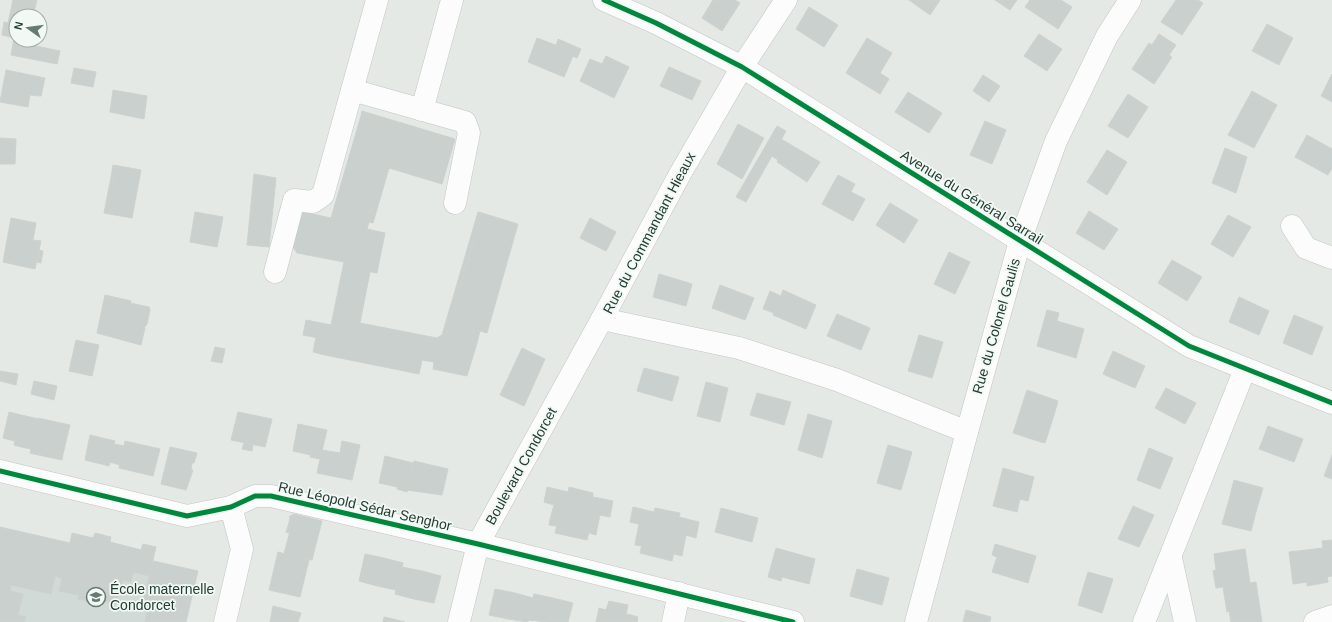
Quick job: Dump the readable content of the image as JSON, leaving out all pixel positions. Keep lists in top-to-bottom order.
{
  "streets": {
    "street": [
      "Avenue du Général Sarrail",
      "Rue du Commandant Hieaux",
      "Rue du Colonel Gaulis",
      "Boulevard Condorcet",
      "Rue Léopold Sédar Senghor"
    ]
  },
  "crossings": [
    ["Avenue du Général Sarrail", "Rue du Commandant Hieaux"],
    ["Avenue du Général Sarrail", "Rue du Colonel Gaulis"],
    ["Rue du Commandant Hieaux", "Rue du Colonel Gaulis"],
    ["Rue du Commandant Hieaux", "Boulevard Condorcet"],
    ["Boulevard Condorcet", "Rue Léopold Sédar Senghor"]
  ],
  "places": {
    "school or university": ["École maternelle Condorcet"]
  },
  "north": "left"
}
